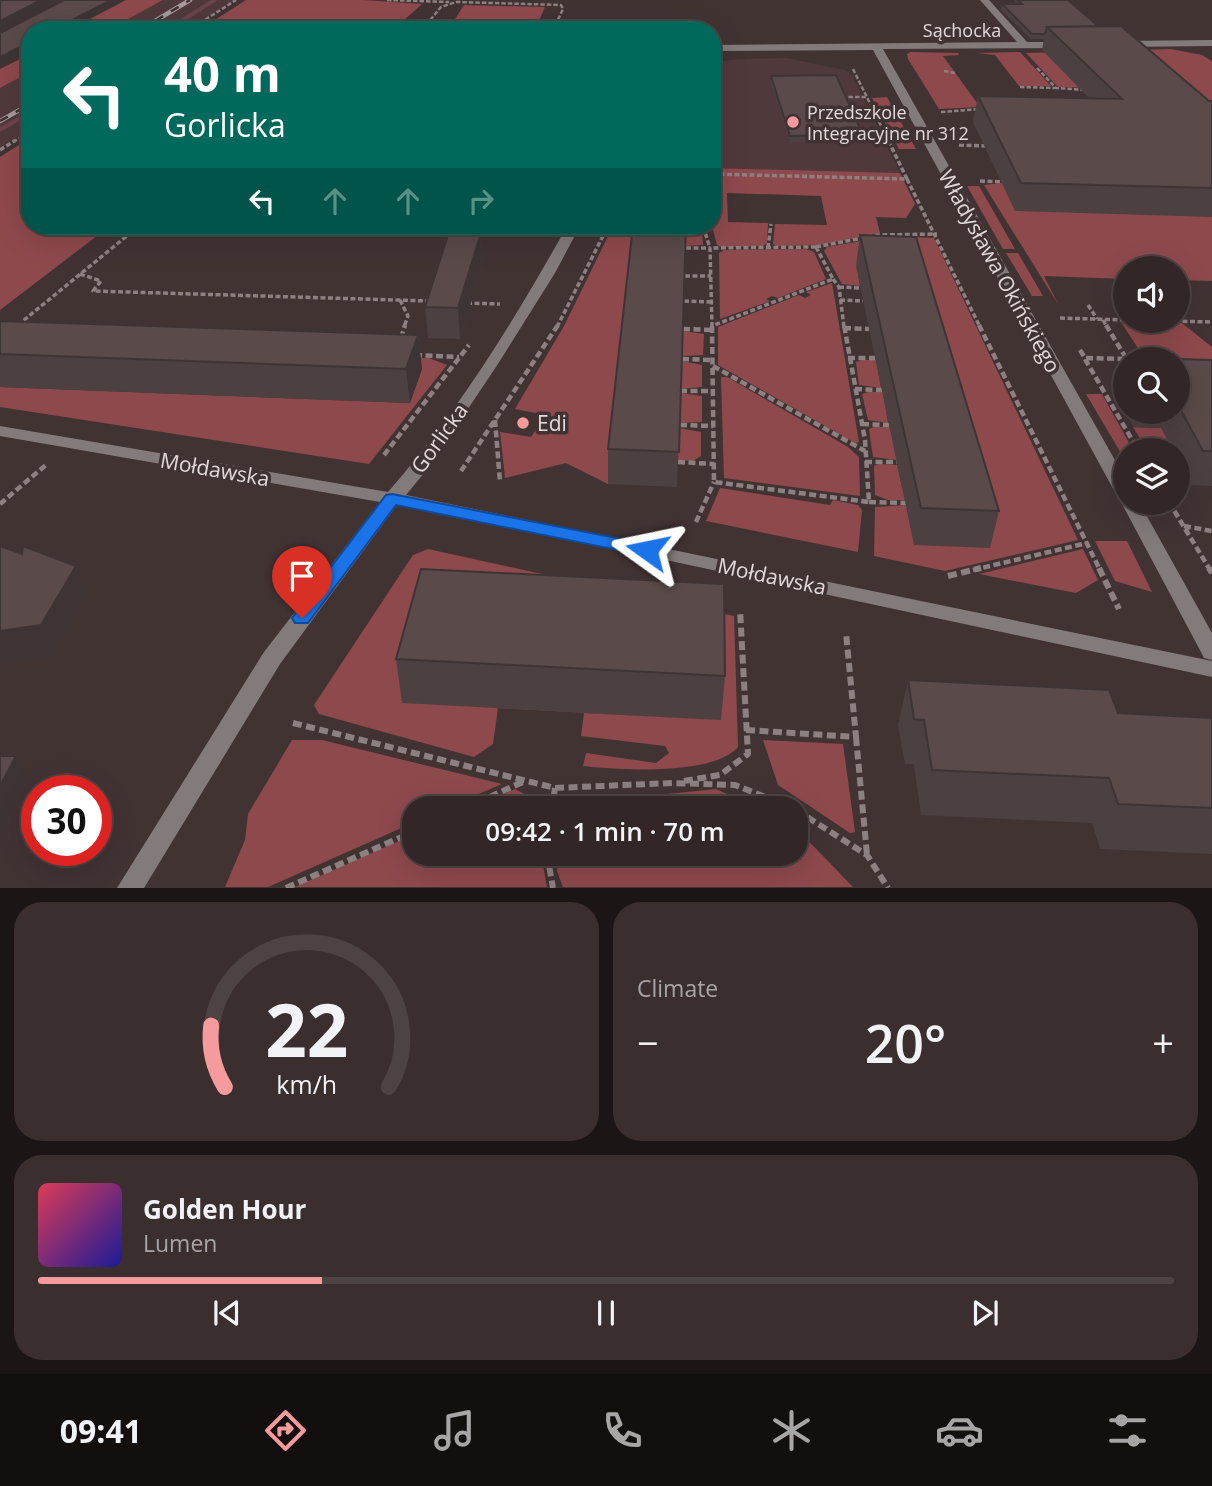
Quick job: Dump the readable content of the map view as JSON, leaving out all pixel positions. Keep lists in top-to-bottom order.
{
  "streets": {
    "street": [
      "Sąchocka",
      "Władysława Okińskiego",
      "Gorlicka",
      "Mołdawska"
    ]
  },
  "crossings": [
    ["Sąchocka", "Władysława Okińskiego"],
    ["Gorlicka", "Mołdawska"]
  ],
  "places": ["Przedszkole Integracyjne nr 312", "Edi"],
  "page": {
    "turn": ["40 m", "Gorlicka"],
    "limit": "30",
    "trip": "09:42 · 1 min · 70 m",
    "tile": "Climate",
    "heat": ["−", "20°", "+"],
    "song": ["Golden Hour", "Lumen"],
    "tabs": "09:41",
    "gauge": ["22", "km/h"]
  }
}
